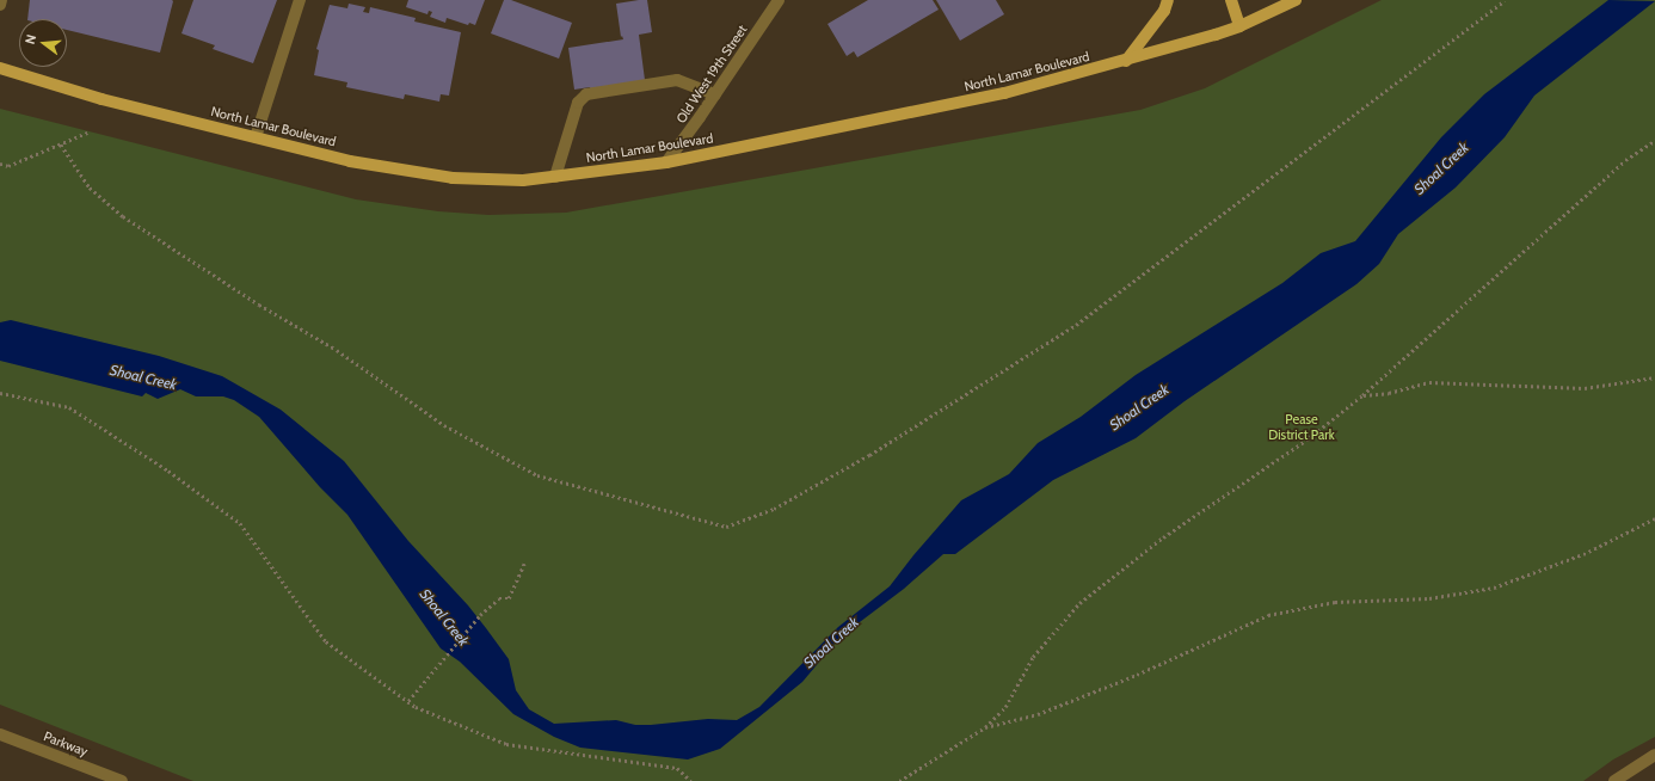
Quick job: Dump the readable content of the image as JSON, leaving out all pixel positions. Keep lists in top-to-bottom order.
{
  "streets": {
    "main road": ["North Lamar Boulevard"],
    "street": ["Old West 19th Street", "Parkway"]
  },
  "crossings": [
    ["North Lamar Boulevard", "Old West 19th Street"]
  ],
  "water": ["Shoal Creek"],
  "parks": ["Pease District Park"],
  "north": "left"
}
